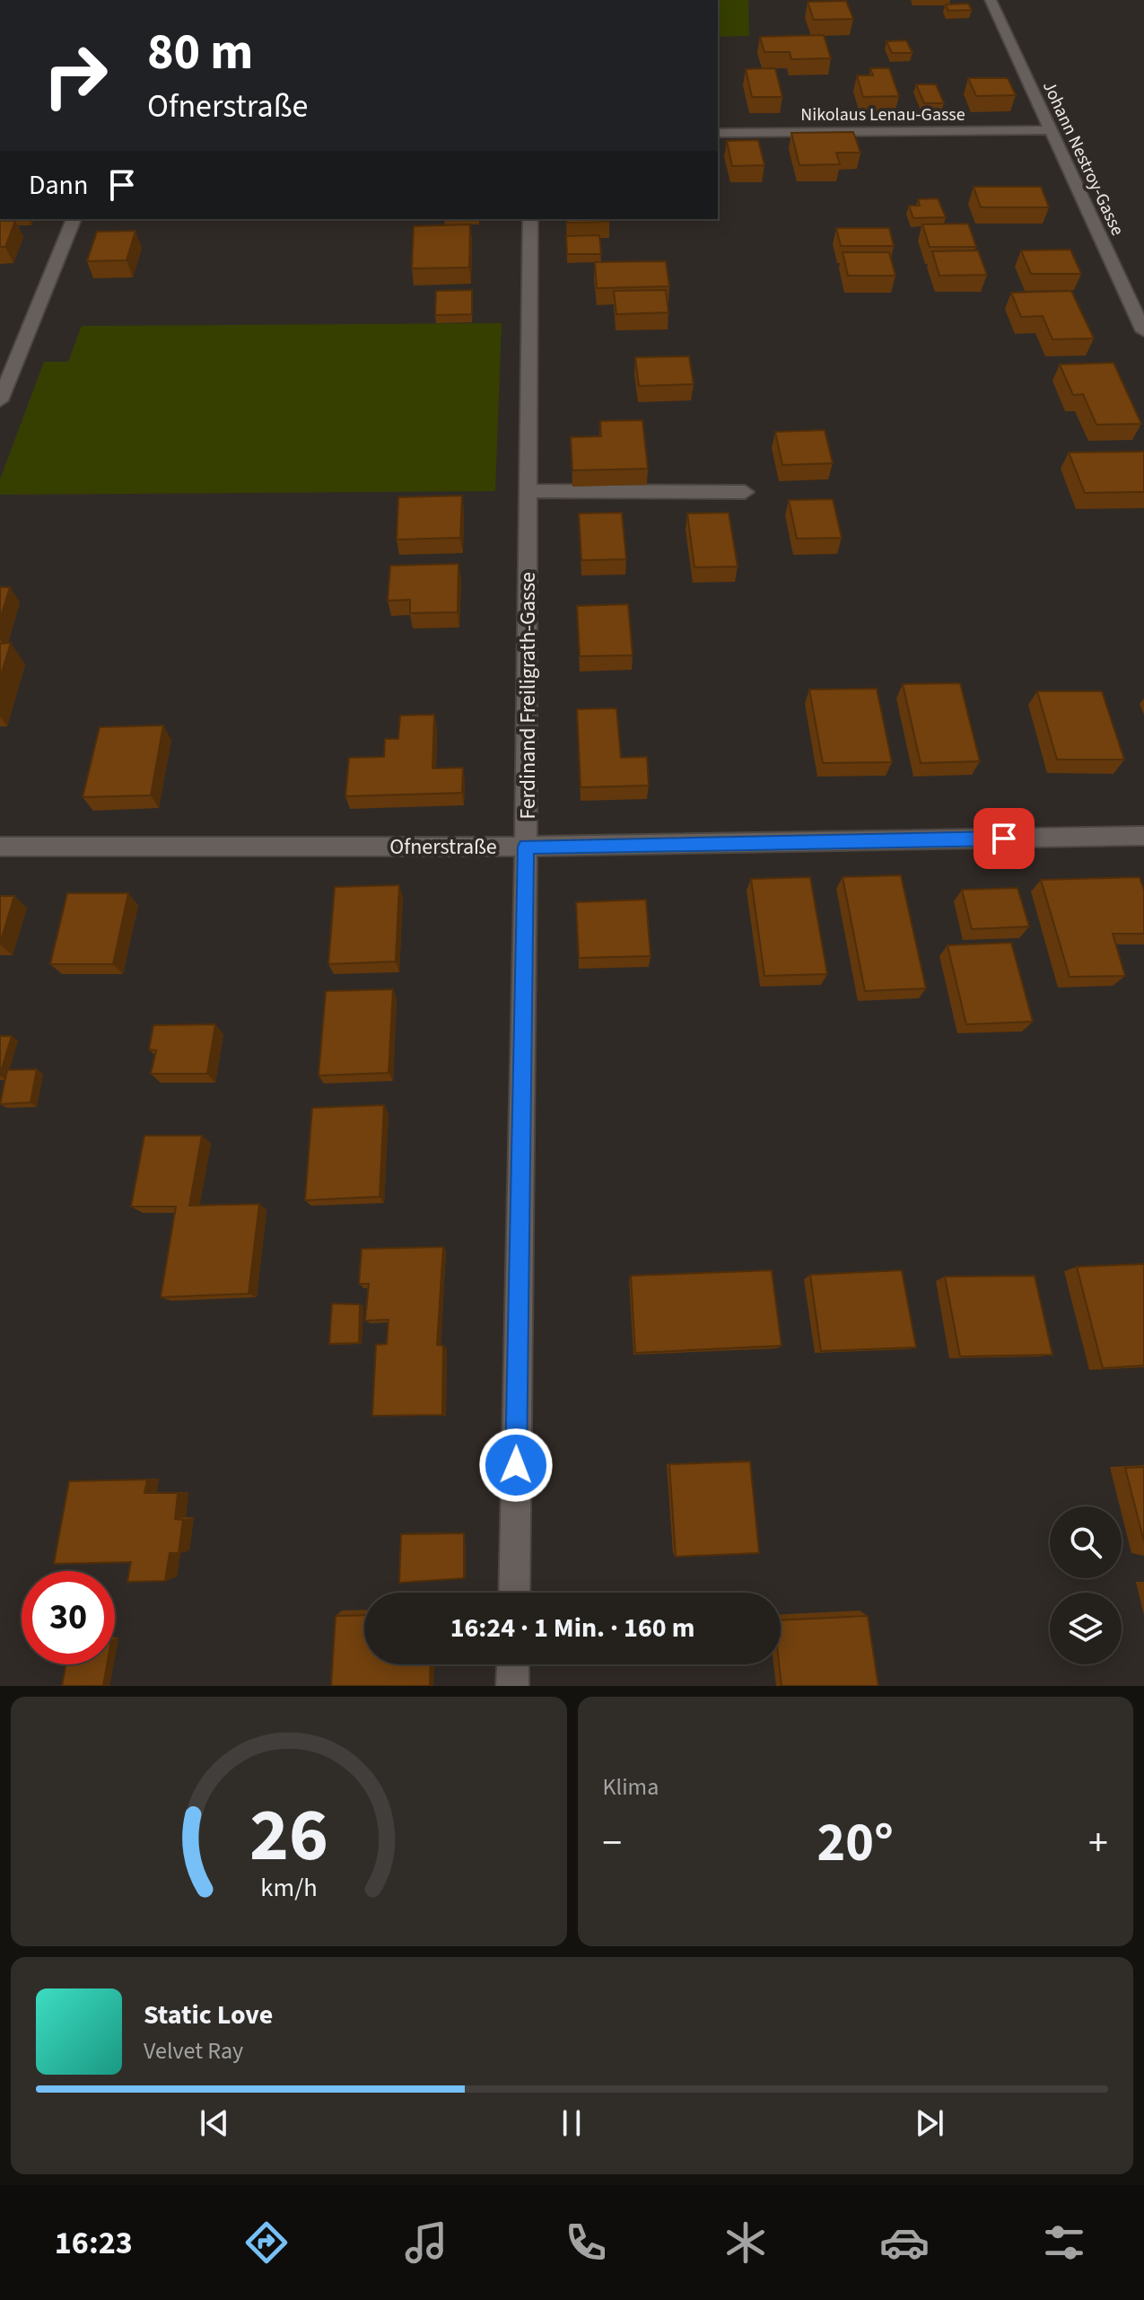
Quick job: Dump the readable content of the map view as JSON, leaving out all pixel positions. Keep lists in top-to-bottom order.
{
  "streets": {
    "street": [
      "Nikolaus Lenau-Gasse",
      "Johann Nestroy-Gasse",
      "Ferdinand Freiligrath-Gasse",
      "Ofnerstraße"
    ]
  },
  "crossings": [
    ["Nikolaus Lenau-Gasse", "Johann Nestroy-Gasse"],
    ["Ferdinand Freiligrath-Gasse", "Ofnerstraße"]
  ],
  "page": {
    "turn": ["80 m", "Ofnerstraße"],
    "then": "Dann",
    "limit": "30",
    "trip": "16:24 · 1 Min. · 160 m",
    "tile": "Klima",
    "heat": ["−", "20°", "+"],
    "song": ["Static Love", "Velvet Ray"],
    "tabs": "16:23",
    "gauge": ["26", "km/h"]
  }
}
